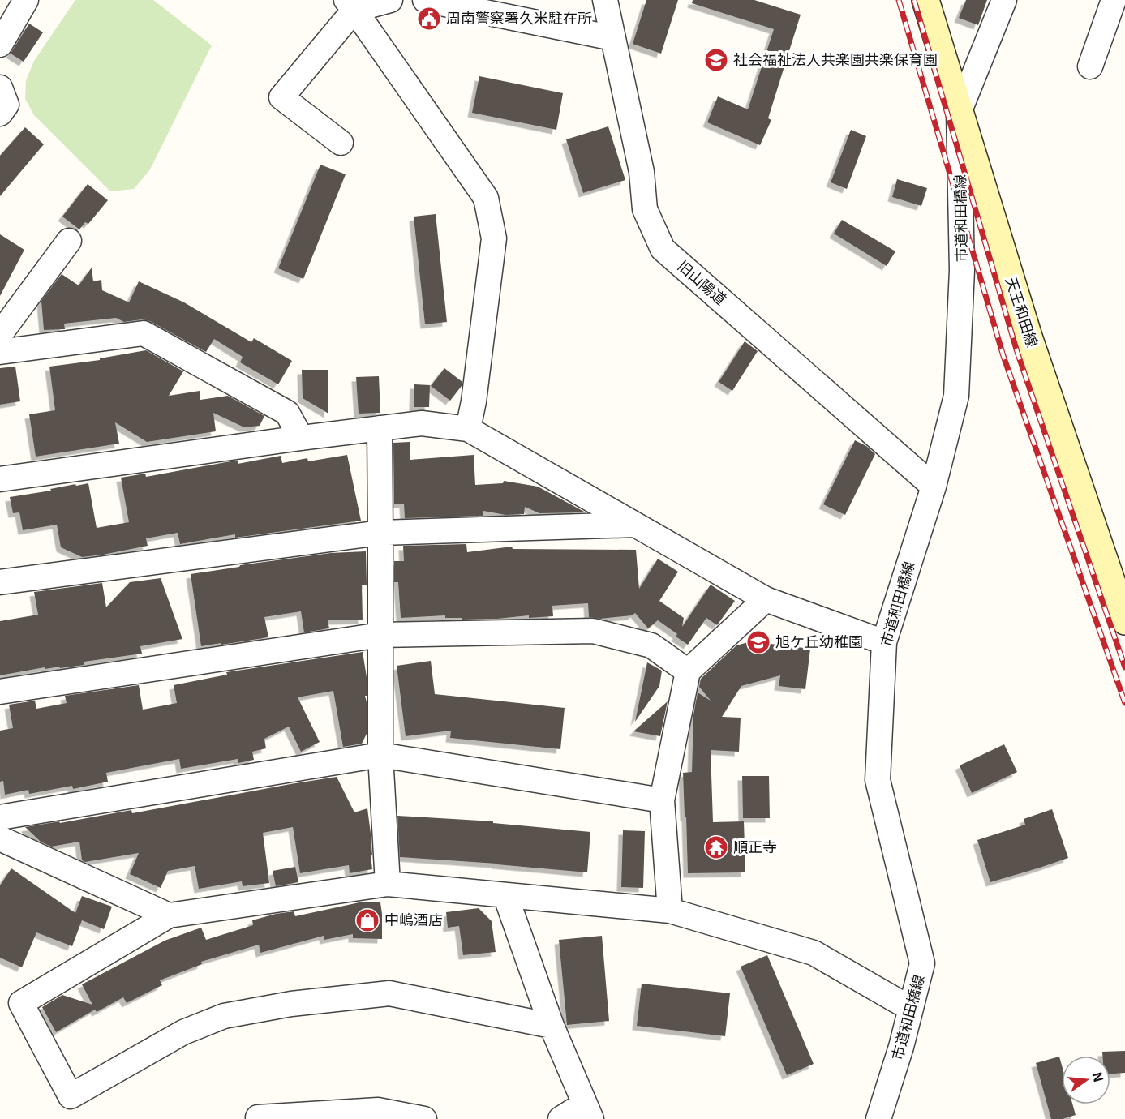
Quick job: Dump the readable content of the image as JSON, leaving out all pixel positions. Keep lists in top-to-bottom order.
{
  "streets": {
    "street": ["市道和田橋線", "旧山陽道", "天王和田線"]
  },
  "crossings": [
    ["市道和田橋線", "旧山陽道"],
    ["市道和田橋線", "天王和田線"]
  ],
  "places": {
    "public building": ["周南警察署久米駐在所"],
    "school or university": ["社会福祉法人共楽園共楽保育園", "旭ケ丘幼稚園"],
    "temple": ["順正寺"],
    "shop": ["中嶋酒店"]
  },
  "north": "right"
}
